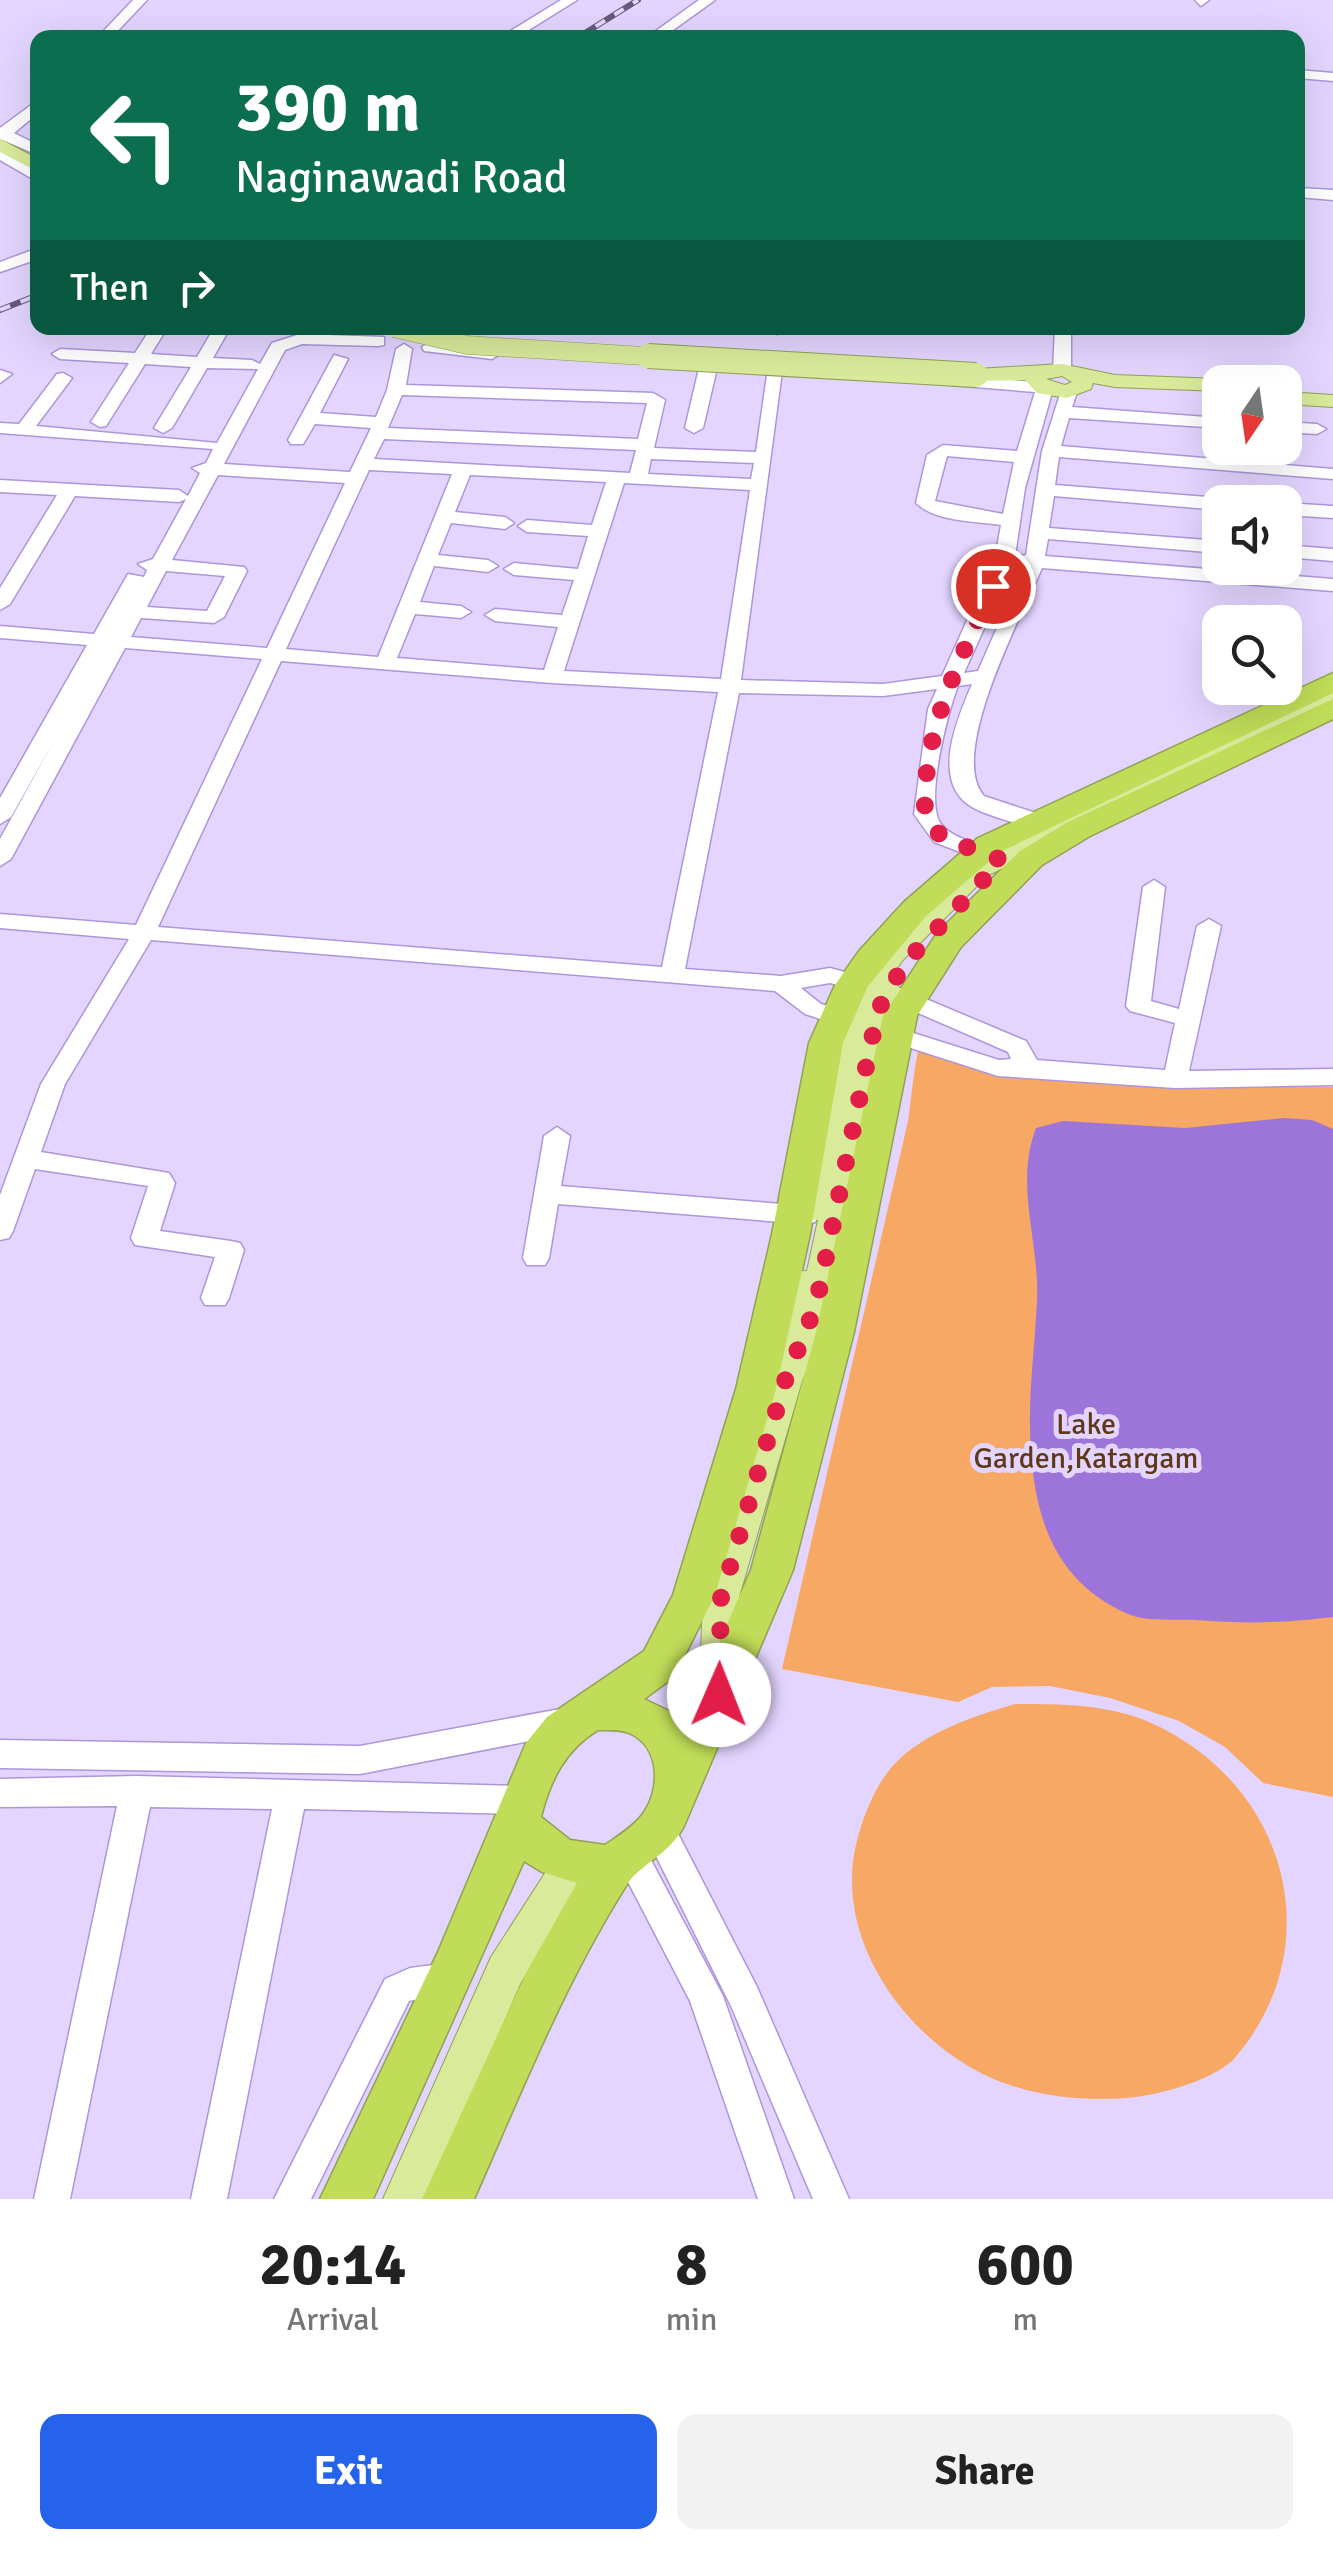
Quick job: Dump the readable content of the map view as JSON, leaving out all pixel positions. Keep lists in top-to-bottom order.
{
  "parks": ["Lake Garden,Katargam"],
  "north": "bottom",
  "page": {
    "turn": ["390 m", "Naginawadi Road"],
    "then": "Then",
    "eta": [
      "20:14",
      "Arrival",
      "8",
      "min",
      "600",
      "m"
    ],
    "buttons": ["Exit", "Share"]
  }
}
